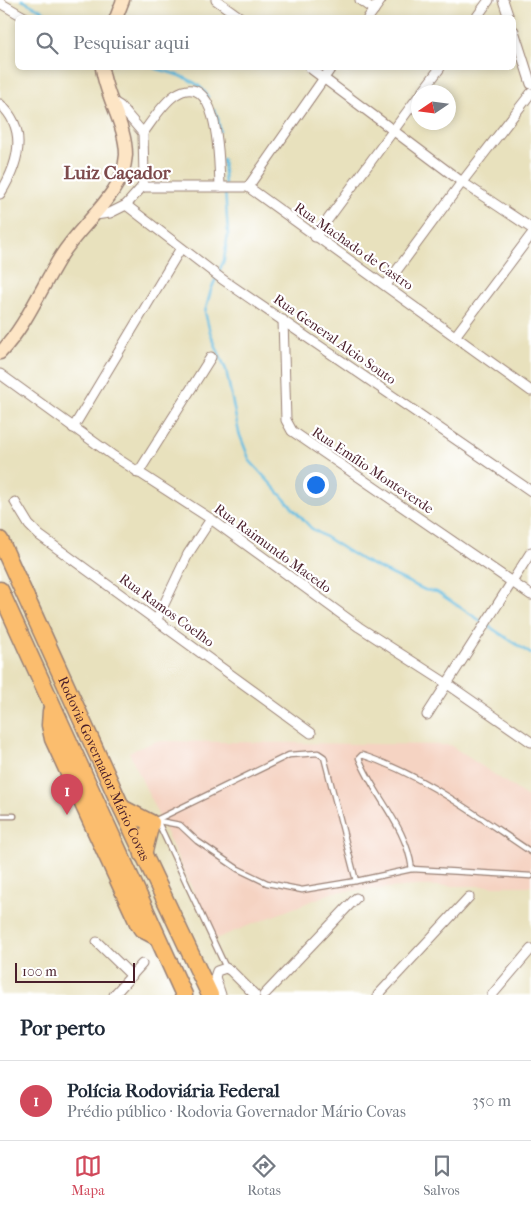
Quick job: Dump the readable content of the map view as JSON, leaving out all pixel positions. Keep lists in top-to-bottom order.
{
  "streets": {
    "highway": ["Rodovia Governador Mário Covas"],
    "street": [
      "Rua Machado de Castro",
      "Rua General Alcio Souto",
      "Rua Emílio Monteverde",
      "Rua Raimundo Macedo",
      "Rua Ramos Coelho"
    ]
  },
  "crossings": [
    ["Rua General Alcio Souto", "Rua Emílio Monteverde"]
  ],
  "districts": ["Luiz Caçador"],
  "scale_bar": "100 m",
  "north": "left",
  "page": {
    "search": "Pesquisar aqui",
    "pins": "1",
    "scale": "100 m",
    "heading": "Por perto",
    "list": [
      {
        "mark": "1",
        "name": "Polícia Rodoviária Federal",
        "note": "Prédio público · Rodovia Governador Mário Covas",
        "value": "350 m"
      }
    ],
    "nav": ["Mapa", "Rotas", "Salvos"]
  }
}
